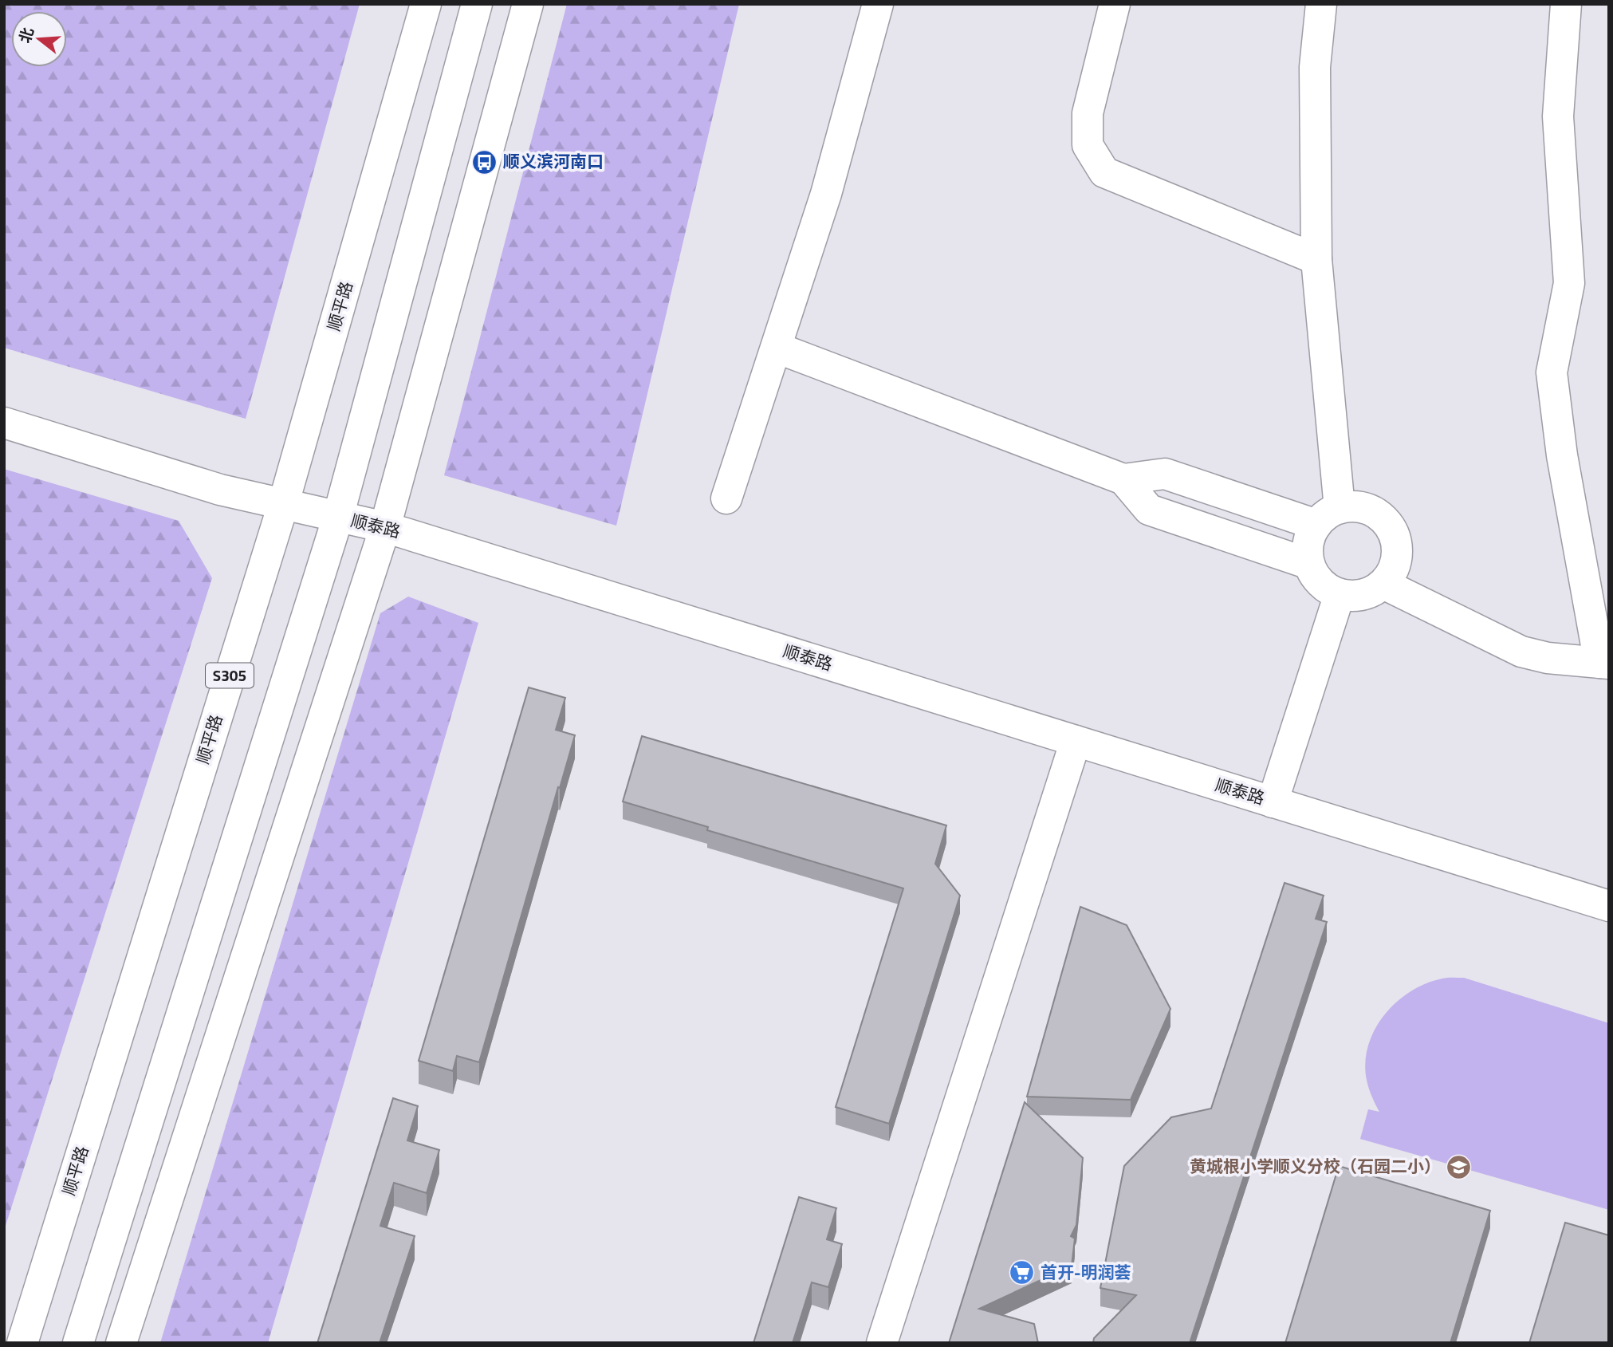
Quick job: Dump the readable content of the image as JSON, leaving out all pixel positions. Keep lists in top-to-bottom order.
{
  "streets": {
    "street": ["顺平路", "顺泰路", "S305"]
  },
  "crossings": [
    ["顺平路", "顺泰路"]
  ],
  "places": {
    "bus stop": ["顺义滨河南口"],
    "school or university": ["黄城根小学顺义分校（石园二小）"],
    "supermarket": ["首开-明润荟"]
  },
  "north": "left"
}
